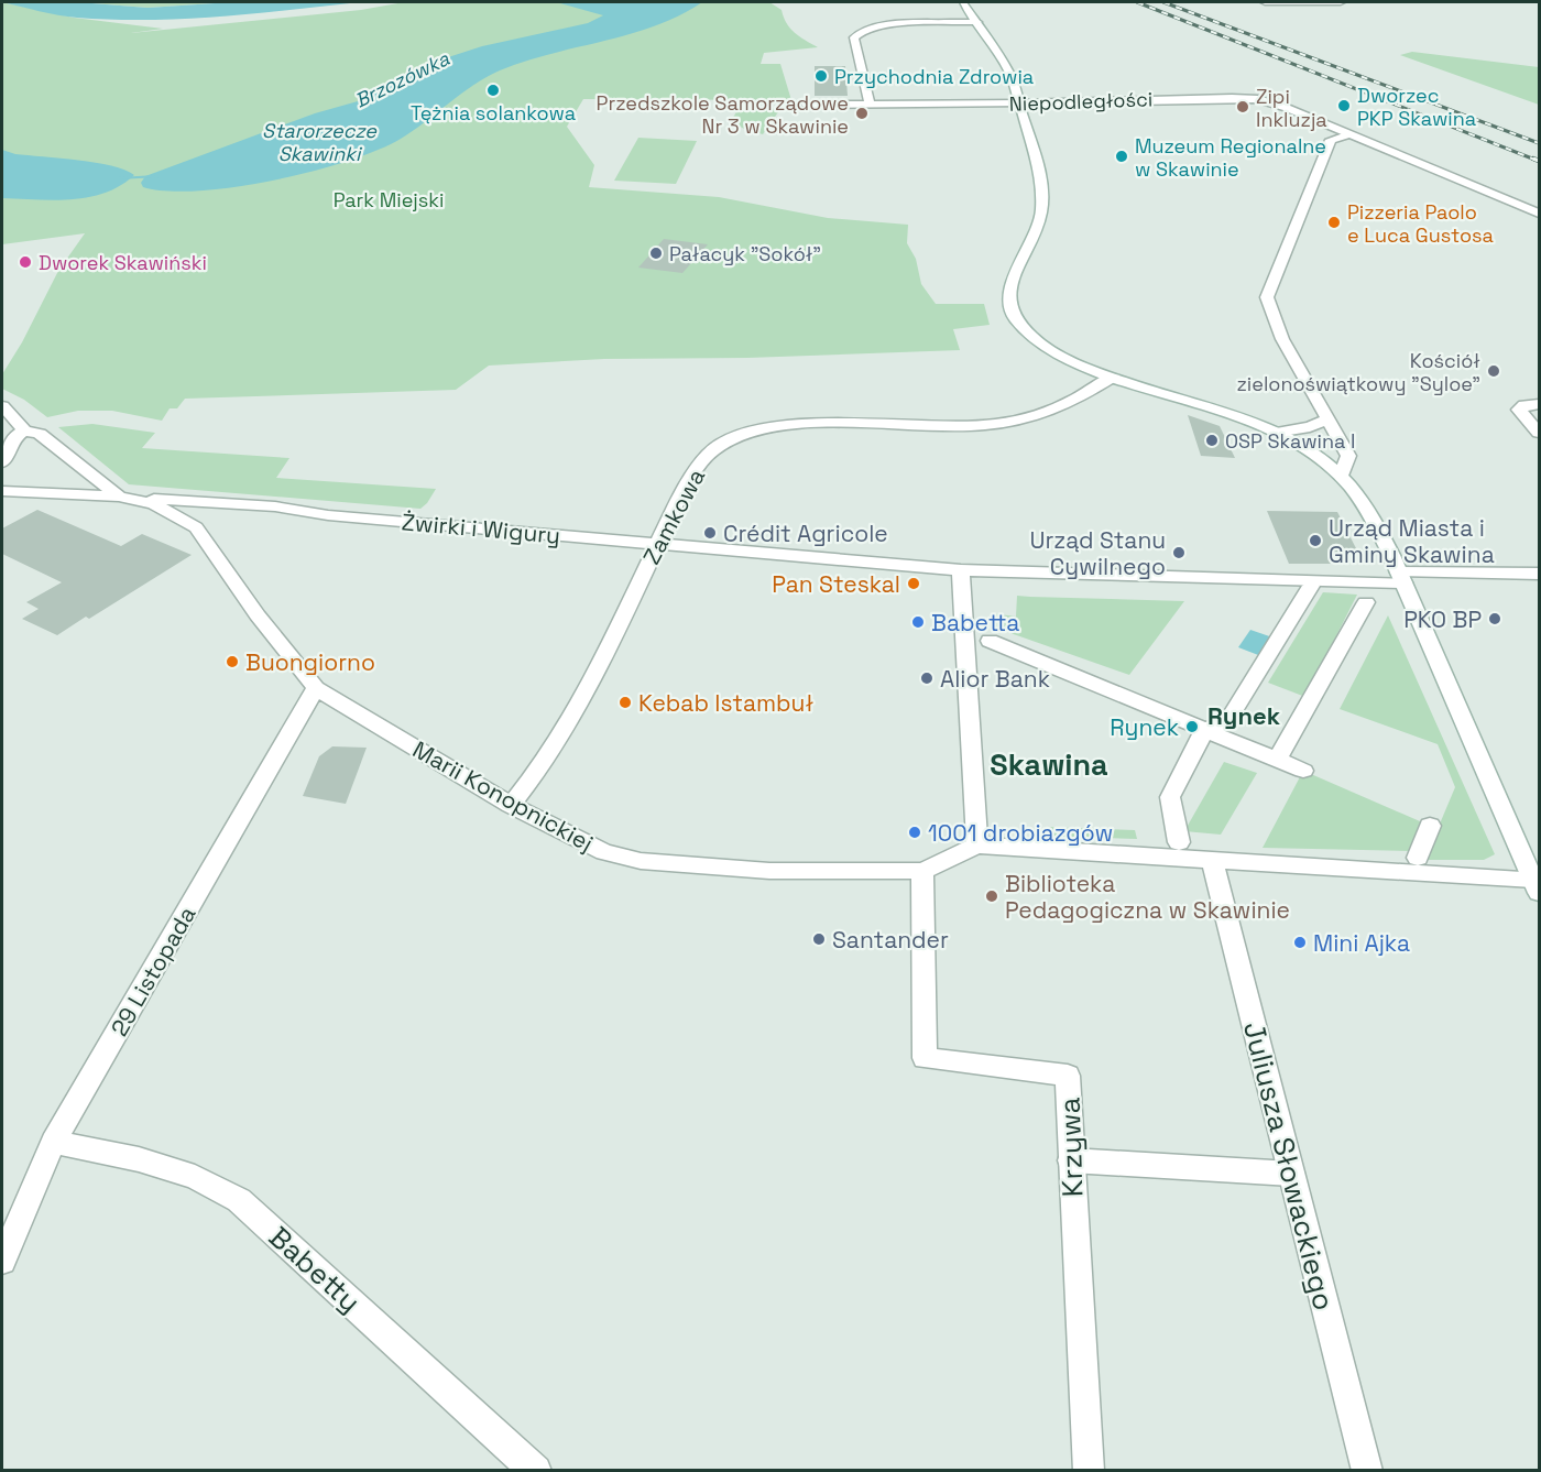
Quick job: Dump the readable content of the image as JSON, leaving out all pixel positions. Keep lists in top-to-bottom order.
{
  "streets": {
    "street": [
      "Niepodległości",
      "Zamkowa",
      "Żwirki i Wigury",
      "Marii Konopnickiej",
      "29 Listopada",
      "Krzywa",
      "Juliusza Słowackiego",
      "Babetty"
    ]
  },
  "crossings": [
    ["Zamkowa", "Żwirki i Wigury"],
    ["Zamkowa", "Marii Konopnickiej"],
    ["Żwirki i Wigury", "Marii Konopnickiej"],
    ["Marii Konopnickiej", "29 Listopada"],
    ["Marii Konopnickiej", "Krzywa"],
    ["29 Listopada", "Babetty"]
  ],
  "districts": ["Rynek", "Skawina"],
  "water": ["Brzozówka", "Starorzecze Skawinki"],
  "parks": ["Park Miejski"],
  "places": [
    "Przychodnia Zdrowia",
    "Tężnia solankowa",
    "Dworzec PKP Skawina",
    "Zipi Inkluzja",
    "Przedszkole Samorządowe Nr 3 w Skawinie",
    "Muzeum Regionalne w Skawinie",
    "Pizzeria Paolo e Luca Gustosa",
    "Pałacyk \"Sokół\"",
    "Dworek Skawiński",
    "Kościół zielonoświątkowy \"Syloe\"",
    "OSP Skawina I",
    "Crédit Agricole",
    "Urząd Miasta i Gminy Skawina",
    "Urząd Stanu Cywilnego",
    "Pan Steskal",
    "PKO BP",
    "Babetta",
    "Buongiorno",
    "Alior Bank",
    "Kebab Istambuł",
    "Rynek",
    "1001 drobiazgów",
    "Biblioteka Pedagogiczna w Skawinie",
    "Santander",
    "Mini Ajka"
  ]
}
